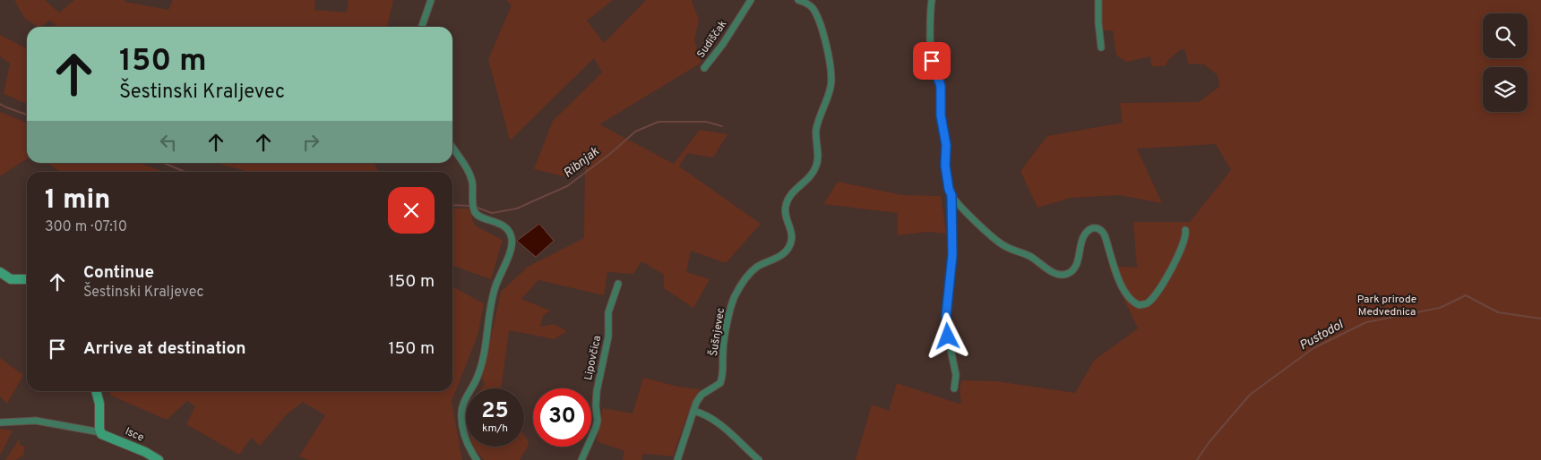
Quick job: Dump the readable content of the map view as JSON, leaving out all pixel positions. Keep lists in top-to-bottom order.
{
  "streets": {
    "street": [
      "Sudiščak",
      "Šušnjevec",
      "Lipovčica",
      "Isce"
    ]
  },
  "water": ["Ribnjak", "Pustodol"],
  "parks": ["Park prirode Medvednica"],
  "page": {
    "turn": ["150 m", "Šestinski Kraljevec"],
    "heading": ["1 min", "300 m · 07:10"],
    "list": [
      {
        "name": "Continue",
        "note": "Šestinski Kraljevec",
        "value": "150 m"
      },
      {
        "name": "Arrive at destination",
        "value": "150 m"
      }
    ],
    "speed": "25 km/h",
    "limit": "30"
  }
}
